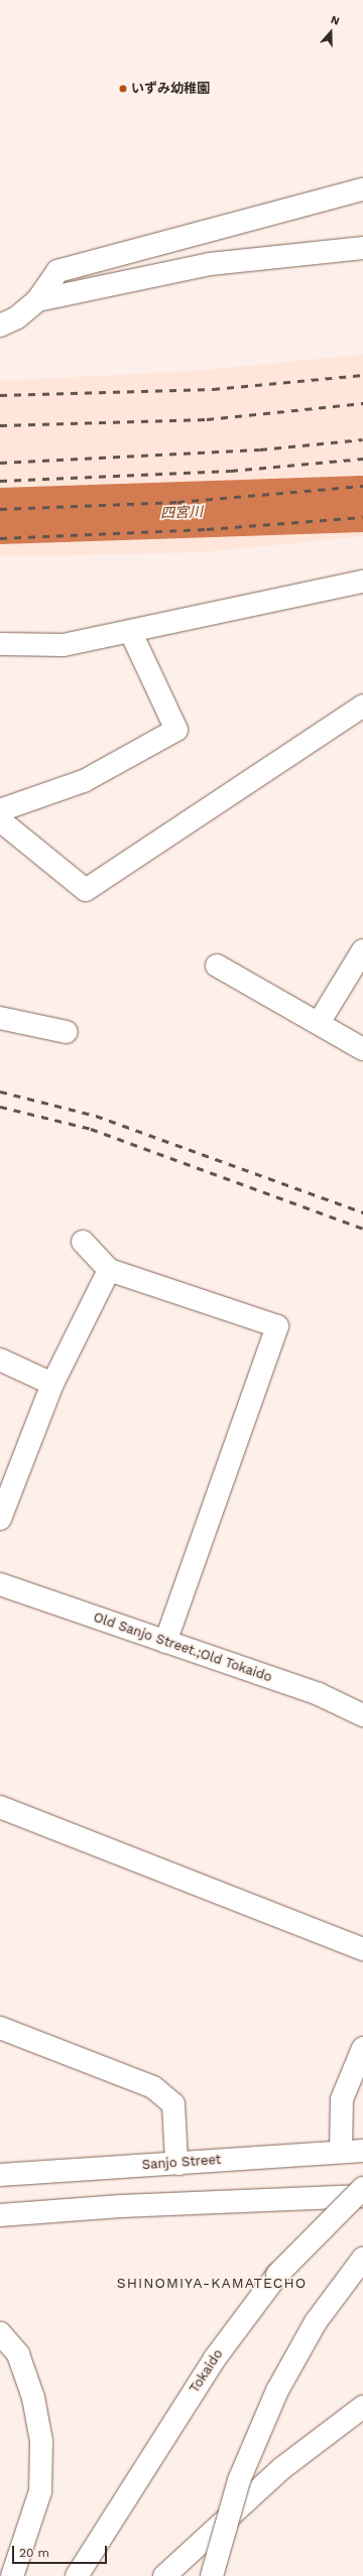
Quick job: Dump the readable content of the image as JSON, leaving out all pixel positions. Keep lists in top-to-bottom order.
{
  "streets": {
    "main road": ["Old Sanjo Street.;Old Tokaido", "Sanjo Street", "Tokaido"]
  },
  "districts": ["SHINOMIYA-KAMATECHO"],
  "water": ["四宮川"],
  "places": ["いずみ幼稚園"],
  "scale_bar": "20 m",
  "north": "top"
}
